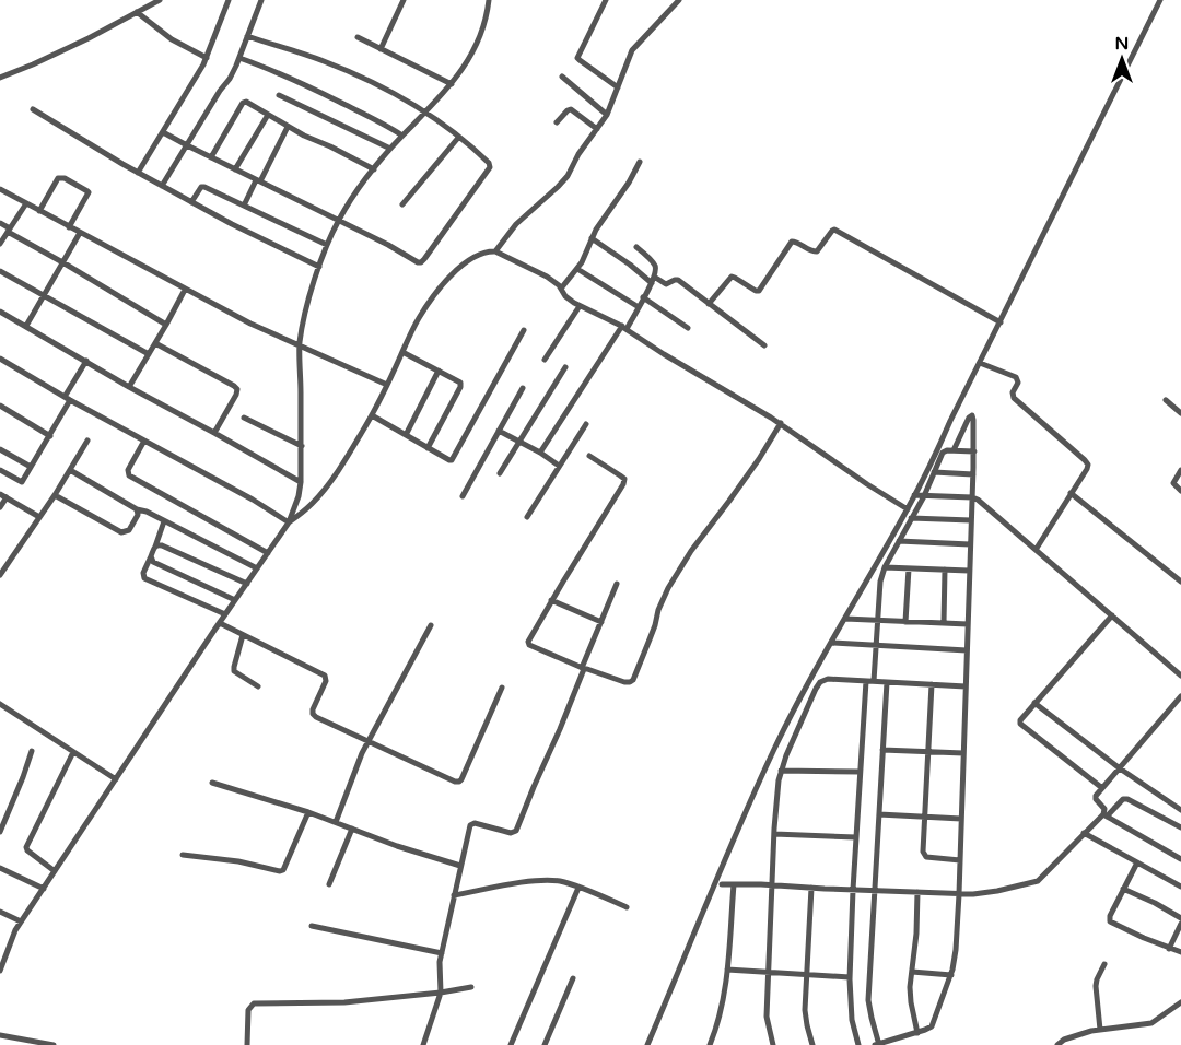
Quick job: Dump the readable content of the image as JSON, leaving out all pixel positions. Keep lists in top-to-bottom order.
{
  "north": "top"
}
